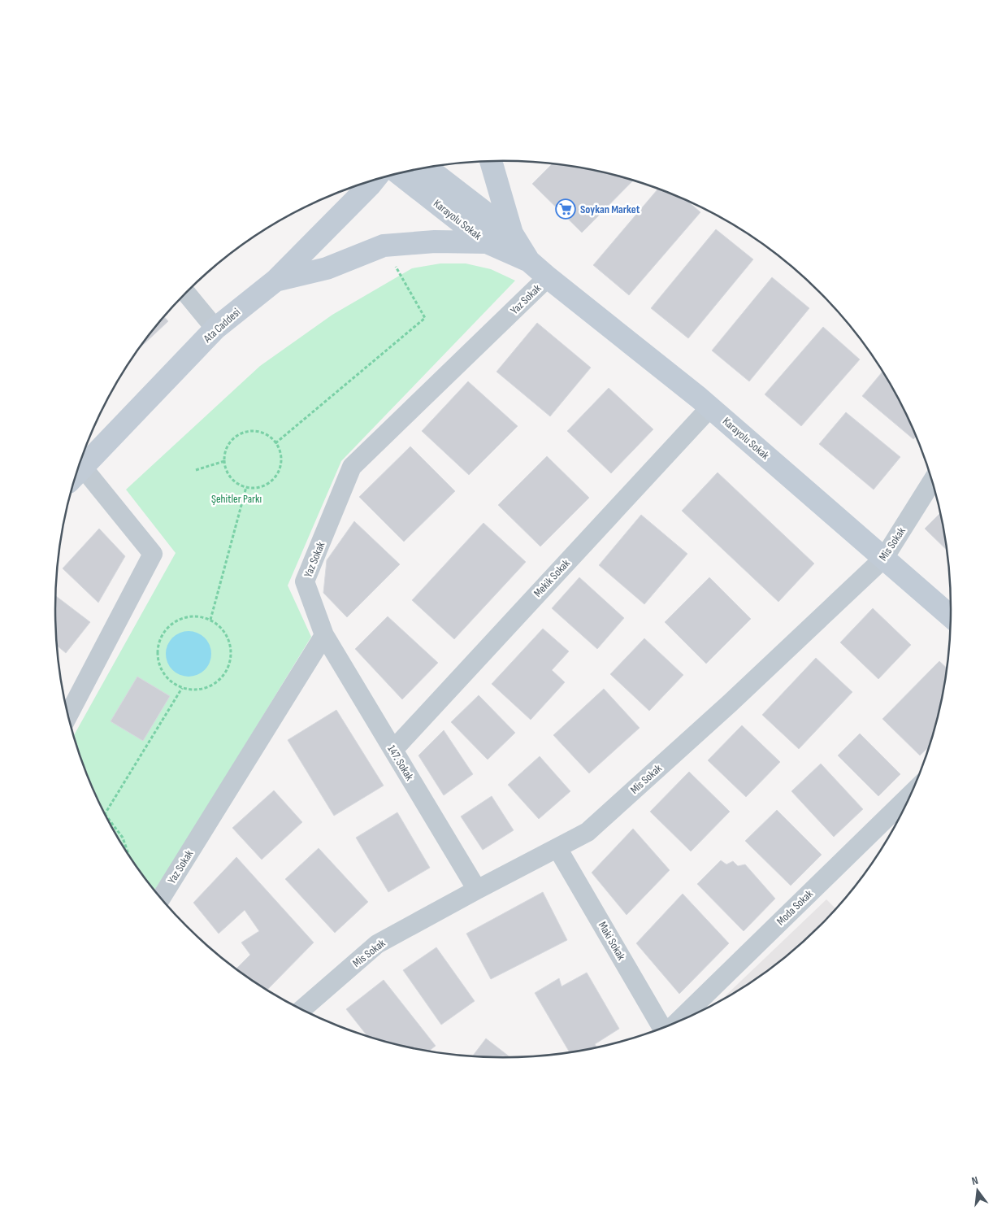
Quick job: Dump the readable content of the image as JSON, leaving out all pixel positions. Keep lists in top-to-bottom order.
{
  "streets": {
    "street": [
      "Karayolu Sokak",
      "Yaz Sokak",
      "Ata Caddesi",
      "Mis Sokak",
      "Mekik Sokak",
      "147. Sokak",
      "Moda Sokak",
      "Maki Sokak"
    ]
  },
  "crossings": [
    ["Karayolu Sokak", "Yaz Sokak"],
    ["Karayolu Sokak", "Mis Sokak"],
    ["Karayolu Sokak", "Mekik Sokak"],
    ["Yaz Sokak", "147. Sokak"],
    ["Mis Sokak", "147. Sokak"],
    ["Mis Sokak", "Maki Sokak"],
    ["Mekik Sokak", "147. Sokak"]
  ],
  "parks": ["Şehitler Parkı"],
  "places": {
    "supermarket": ["Soykan Market"]
  },
  "north": "top"
}
